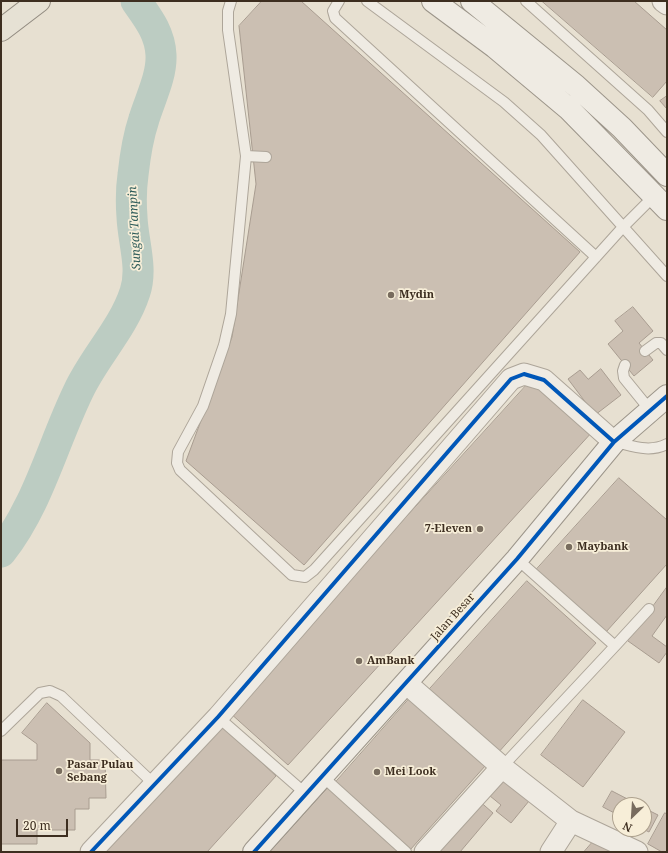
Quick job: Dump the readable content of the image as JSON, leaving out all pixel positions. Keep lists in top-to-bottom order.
{
  "streets": {
    "street": ["Jalan Besar"]
  },
  "water": ["Sungai Tampin"],
  "places": [
    "Mydin",
    "7-Eleven",
    "Maybank",
    "AmBank",
    "Pasar Pulau Sebang",
    "Mei Look"
  ],
  "scale_bar": "20 m",
  "north": "bottom left"
}
